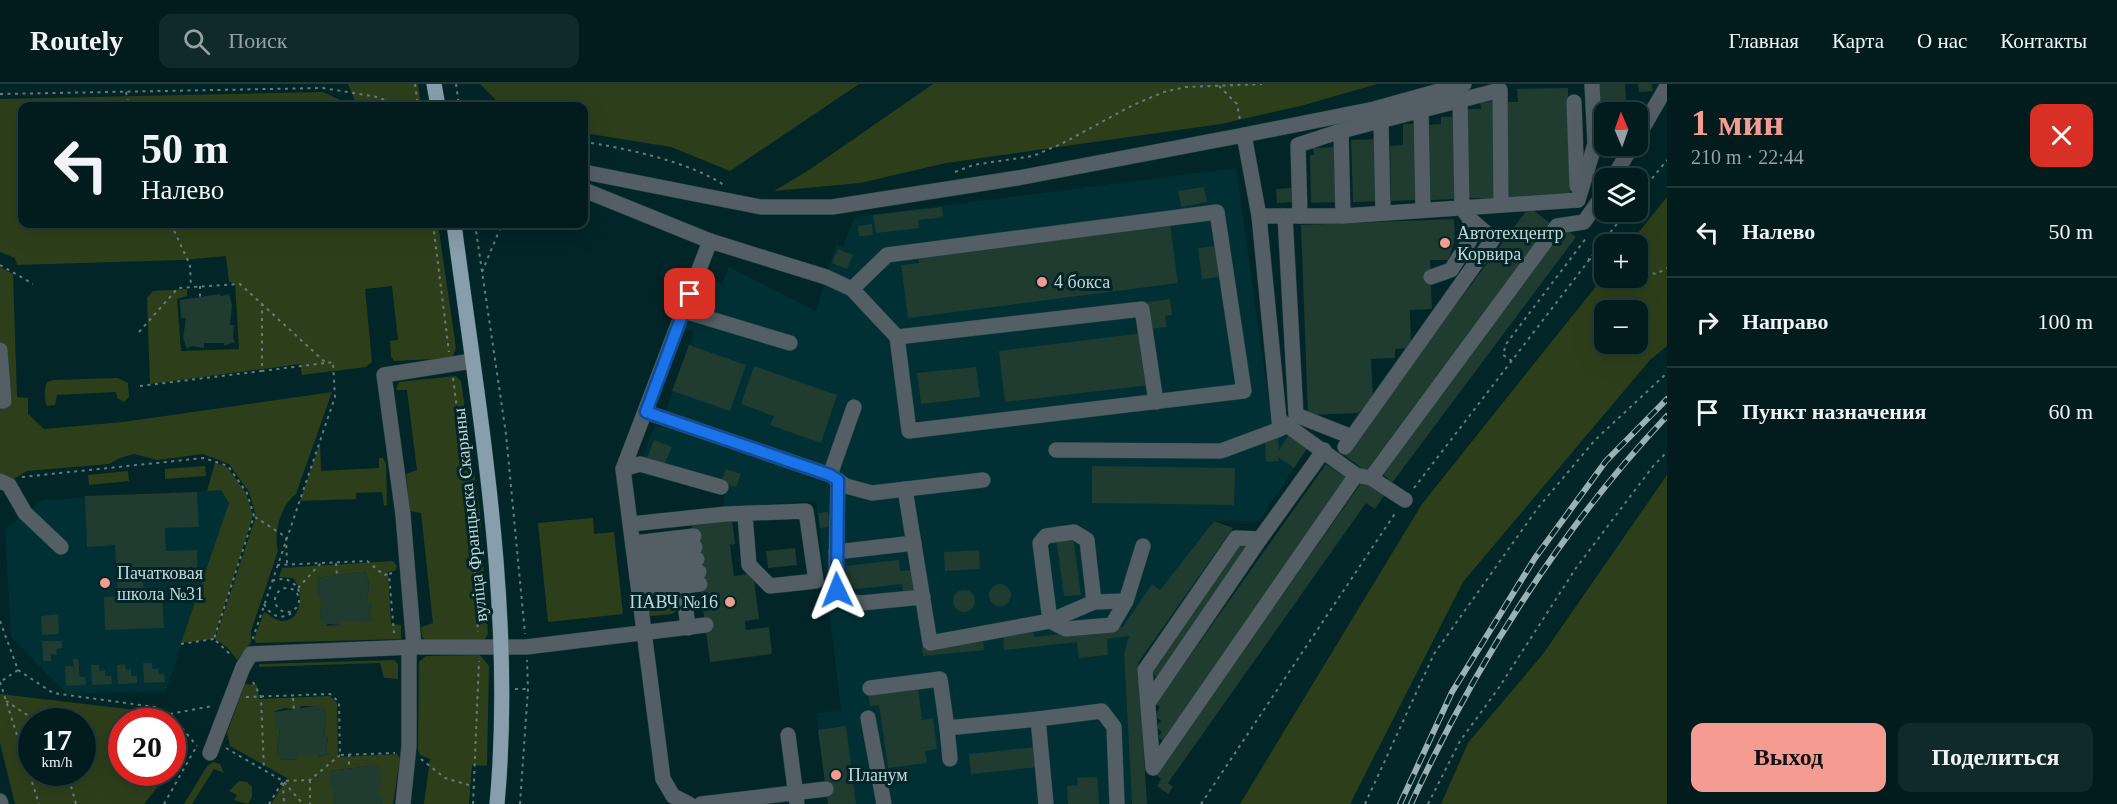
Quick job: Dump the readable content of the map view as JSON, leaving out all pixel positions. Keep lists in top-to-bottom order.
{
  "streets": {
    "main road": ["вуліца Францыска Скарыны"]
  },
  "places": [
    "Автотехцентр Корвира",
    "4 бокса",
    "Пачатковая школа №31",
    "ПАВЧ №16",
    "Планум"
  ],
  "north": "top",
  "page": {
    "header": "Routely",
    "search": "Поиск",
    "nav": [
      "Главная",
      "Карта",
      "О нас",
      "Контакты"
    ],
    "heading": ["1 мин", "210 m · 22:44"],
    "map_buttons": ["+", "−"],
    "turn": ["50 m", "Налево"],
    "list": [
      {
        "name": "Налево",
        "value": "50 m"
      },
      {
        "name": "Направо",
        "value": "100 m"
      },
      {
        "name": "Пункт назначения",
        "value": "60 m"
      }
    ],
    "speed": "17 km/h",
    "limit": "20",
    "buttons": ["Выход", "Поделиться"]
  }
}
